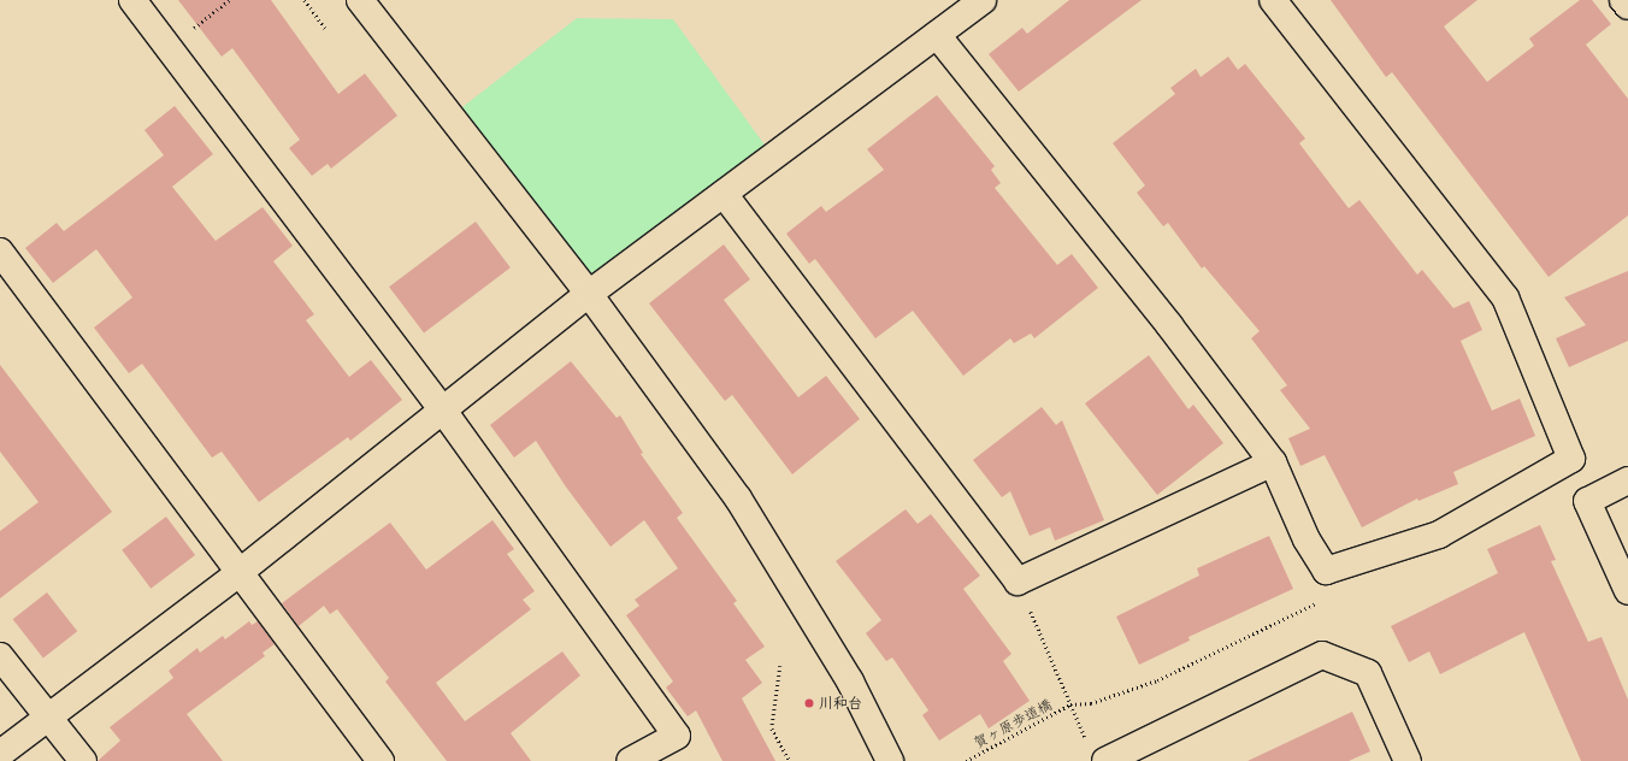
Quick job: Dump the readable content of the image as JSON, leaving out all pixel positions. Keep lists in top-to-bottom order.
{
  "streets": {
    "path": ["賀ヶ原歩道橋"]
  },
  "places": ["川和台"]
}
